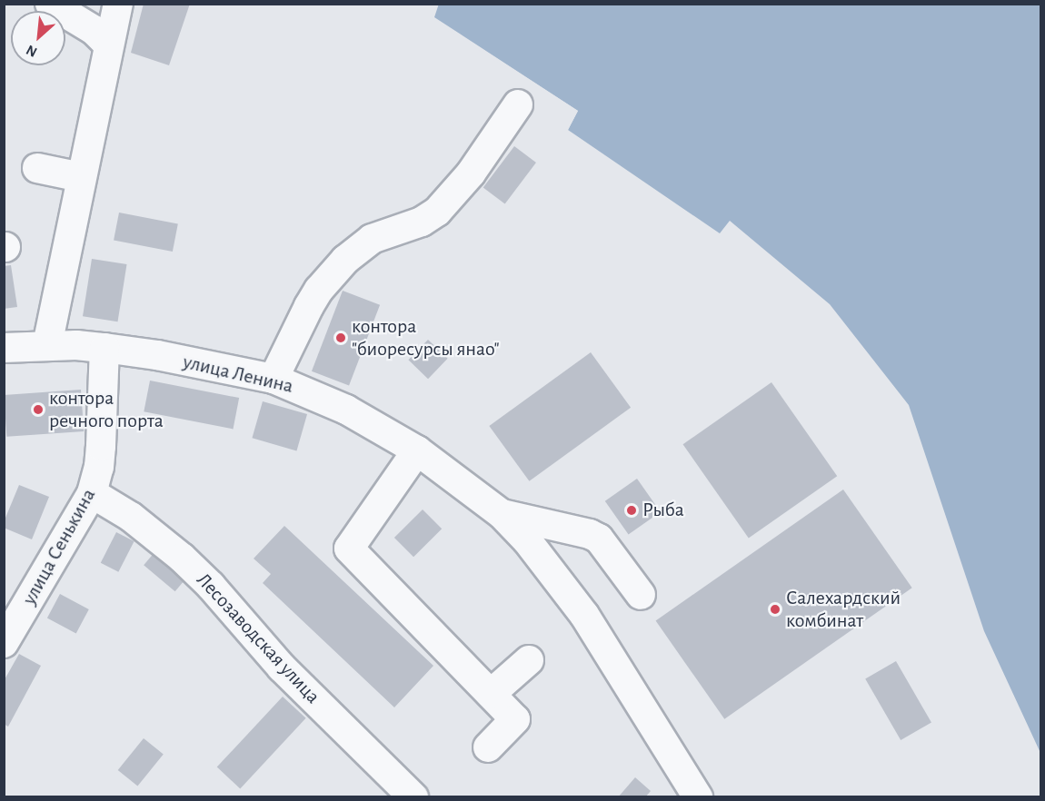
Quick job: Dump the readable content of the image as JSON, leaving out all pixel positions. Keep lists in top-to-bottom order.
{
  "streets": {
    "street": ["улица Ленина", "улица Сенькина", "Лесозаводская улица"]
  },
  "crossings": [
    ["улица Ленина", "улица Сенькина"],
    ["улица Сенькина", "Лесозаводская улица"]
  ],
  "places": [
    "контора \"биоресурсы янао\"",
    "контора речного порта",
    "Рыба",
    "Салехардский комбинат"
  ],
  "north": "bottom left"
}
